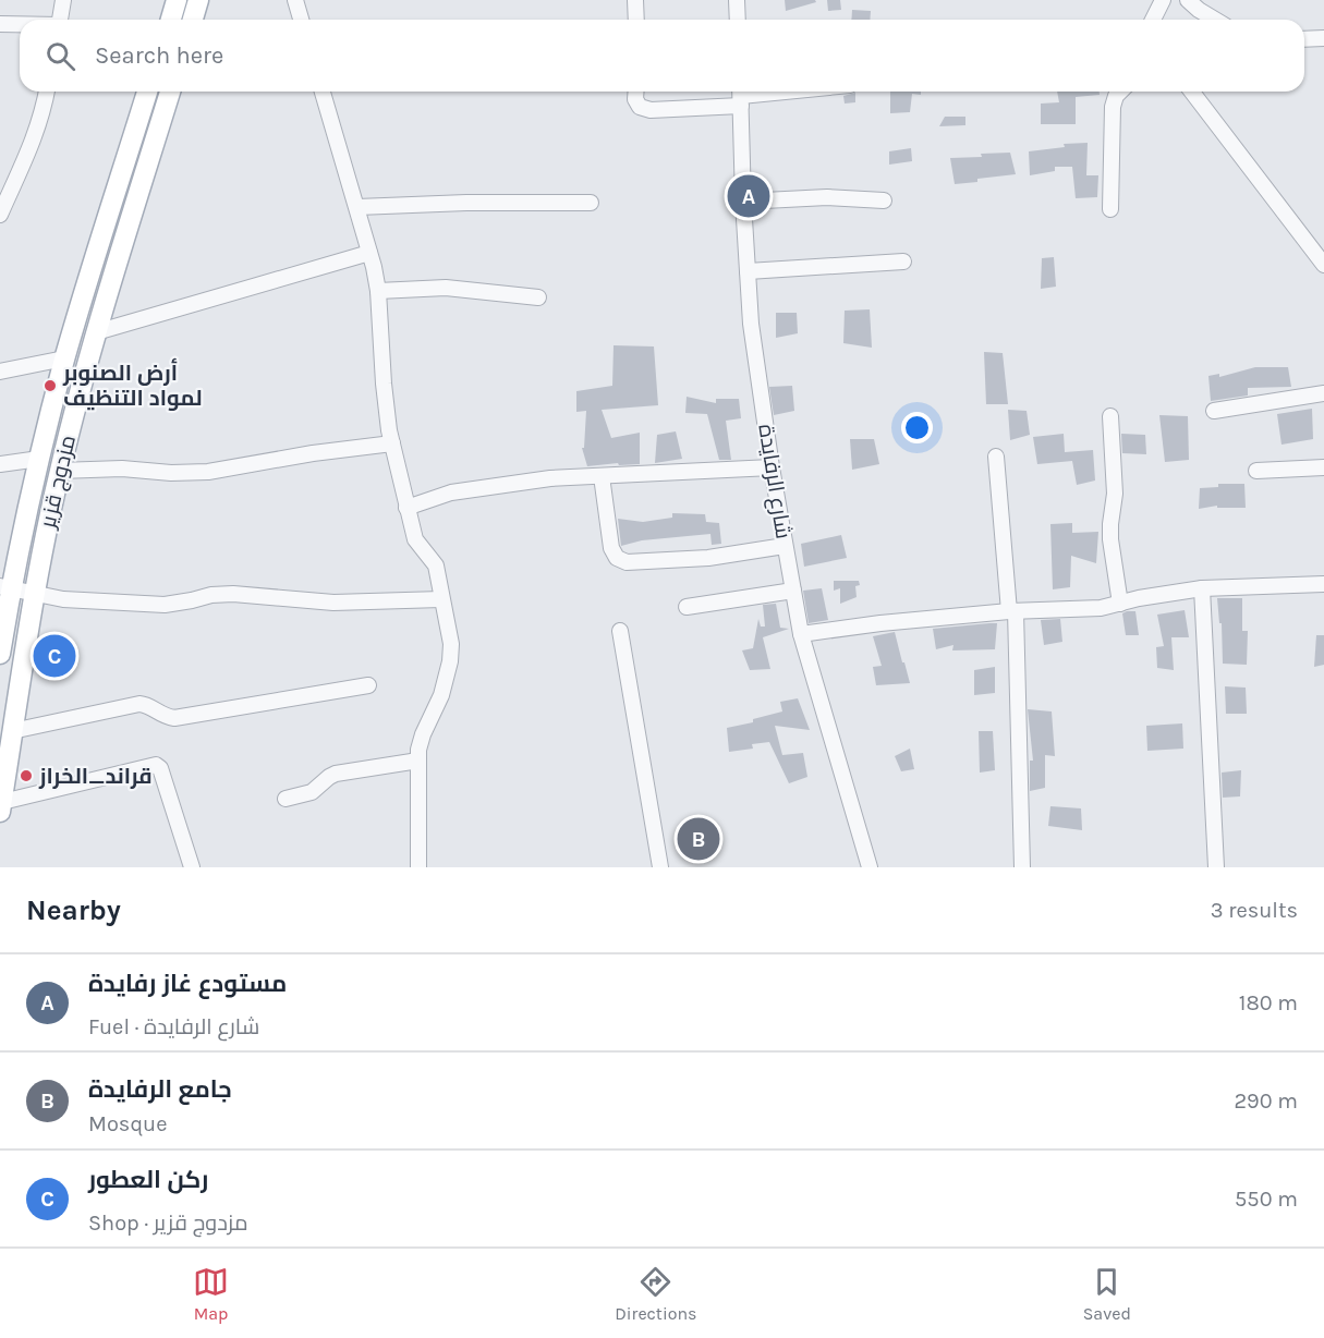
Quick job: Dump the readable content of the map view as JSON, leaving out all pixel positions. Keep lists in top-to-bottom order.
{
  "streets": {
    "main road": ["مزدوج قزير"],
    "street": ["شارع الرفايدة"]
  },
  "places": ["أرض الصنوبر لمواد التنظيف", "قراند_الخراز"],
  "page": {
    "search": "Search here",
    "pins": ["A", "C", "B"],
    "heading": ["Nearby", "3 results"],
    "list": [
      {
        "mark": "A",
        "name": "مستودع غاز رفايدة",
        "note": "Fuel · شارع الرفايدة",
        "value": "180 m"
      },
      {
        "mark": "B",
        "name": "جامع الرفايدة",
        "note": "Mosque",
        "value": "290 m"
      },
      {
        "mark": "C",
        "name": "ركن العطور",
        "note": "Shop · مزدوج قزير",
        "value": "550 m"
      }
    ],
    "nav": ["Map", "Directions", "Saved"]
  }
}
